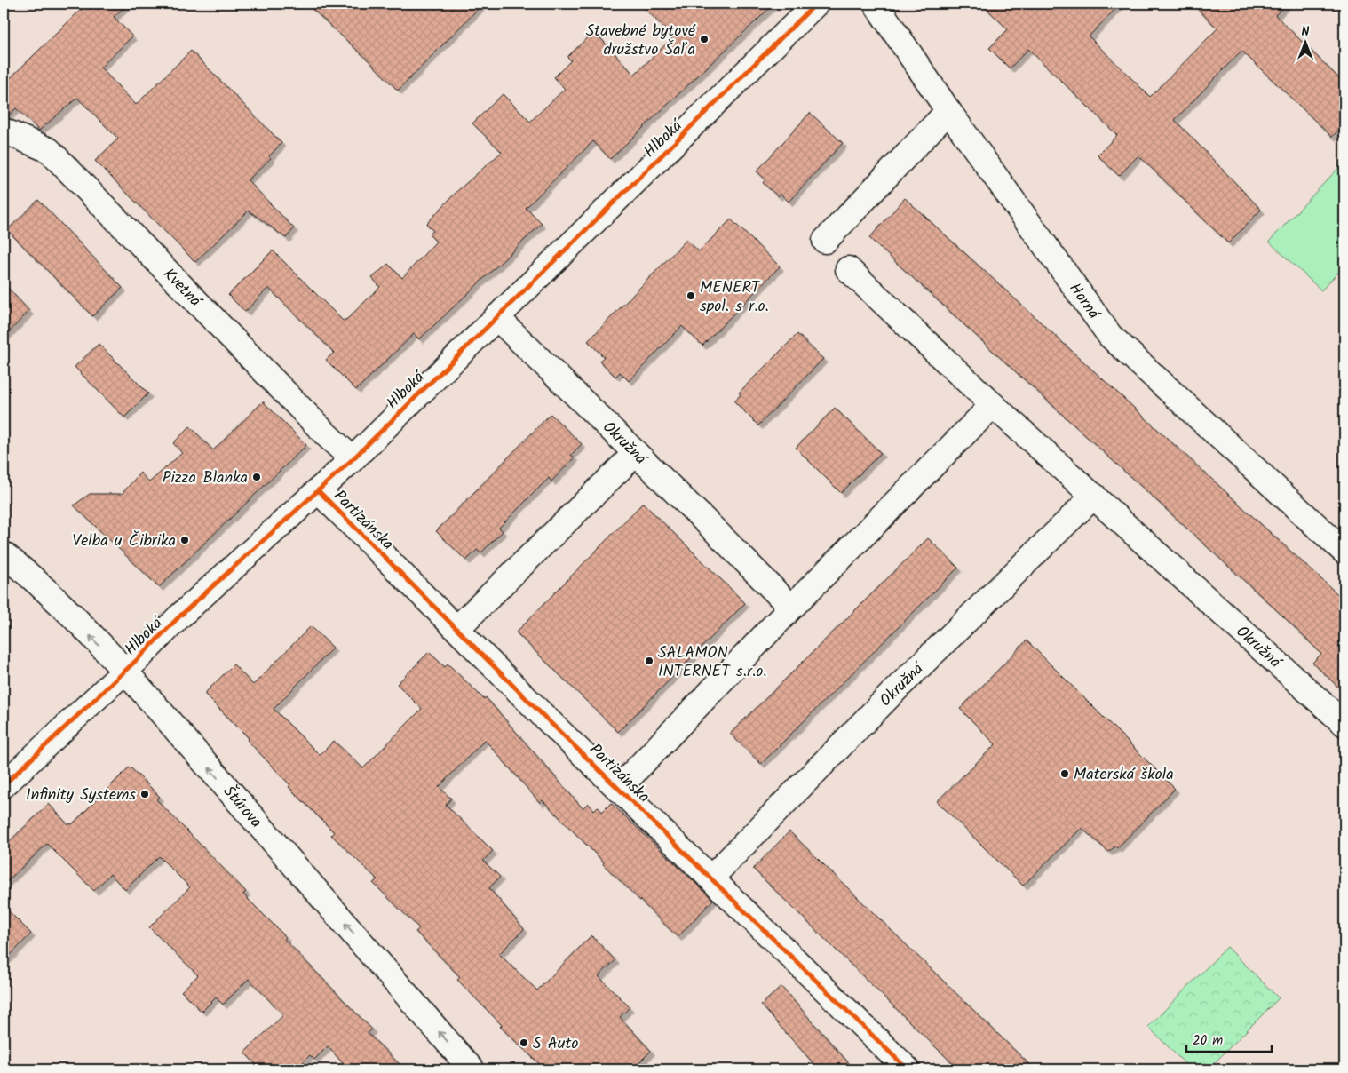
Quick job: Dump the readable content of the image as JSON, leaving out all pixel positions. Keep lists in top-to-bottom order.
{
  "streets": {
    "street": [
      "Hlboká",
      "Kvetná",
      "Horná",
      "Okružná",
      "Partizánska",
      "Štúrova"
    ]
  },
  "crossings": [
    ["Hlboká", "Kvetná"],
    ["Hlboká", "Okružná"],
    ["Hlboká", "Partizánska"],
    ["Hlboká", "Štúrova"],
    ["Okružná", "Partizánska"]
  ],
  "one_way": ["Štúrova"],
  "places": [
    "Stavebné bytové družstvo Šaľa",
    "MENERT spol. s r.o.",
    "Pizza Blanka",
    "Velba u Čibrika",
    "SALAMON INTERNET s.r.o.",
    "Materská škola",
    "Infinity Systems",
    "S Auto"
  ],
  "scale_bar": "20 m",
  "north": "top"
}
